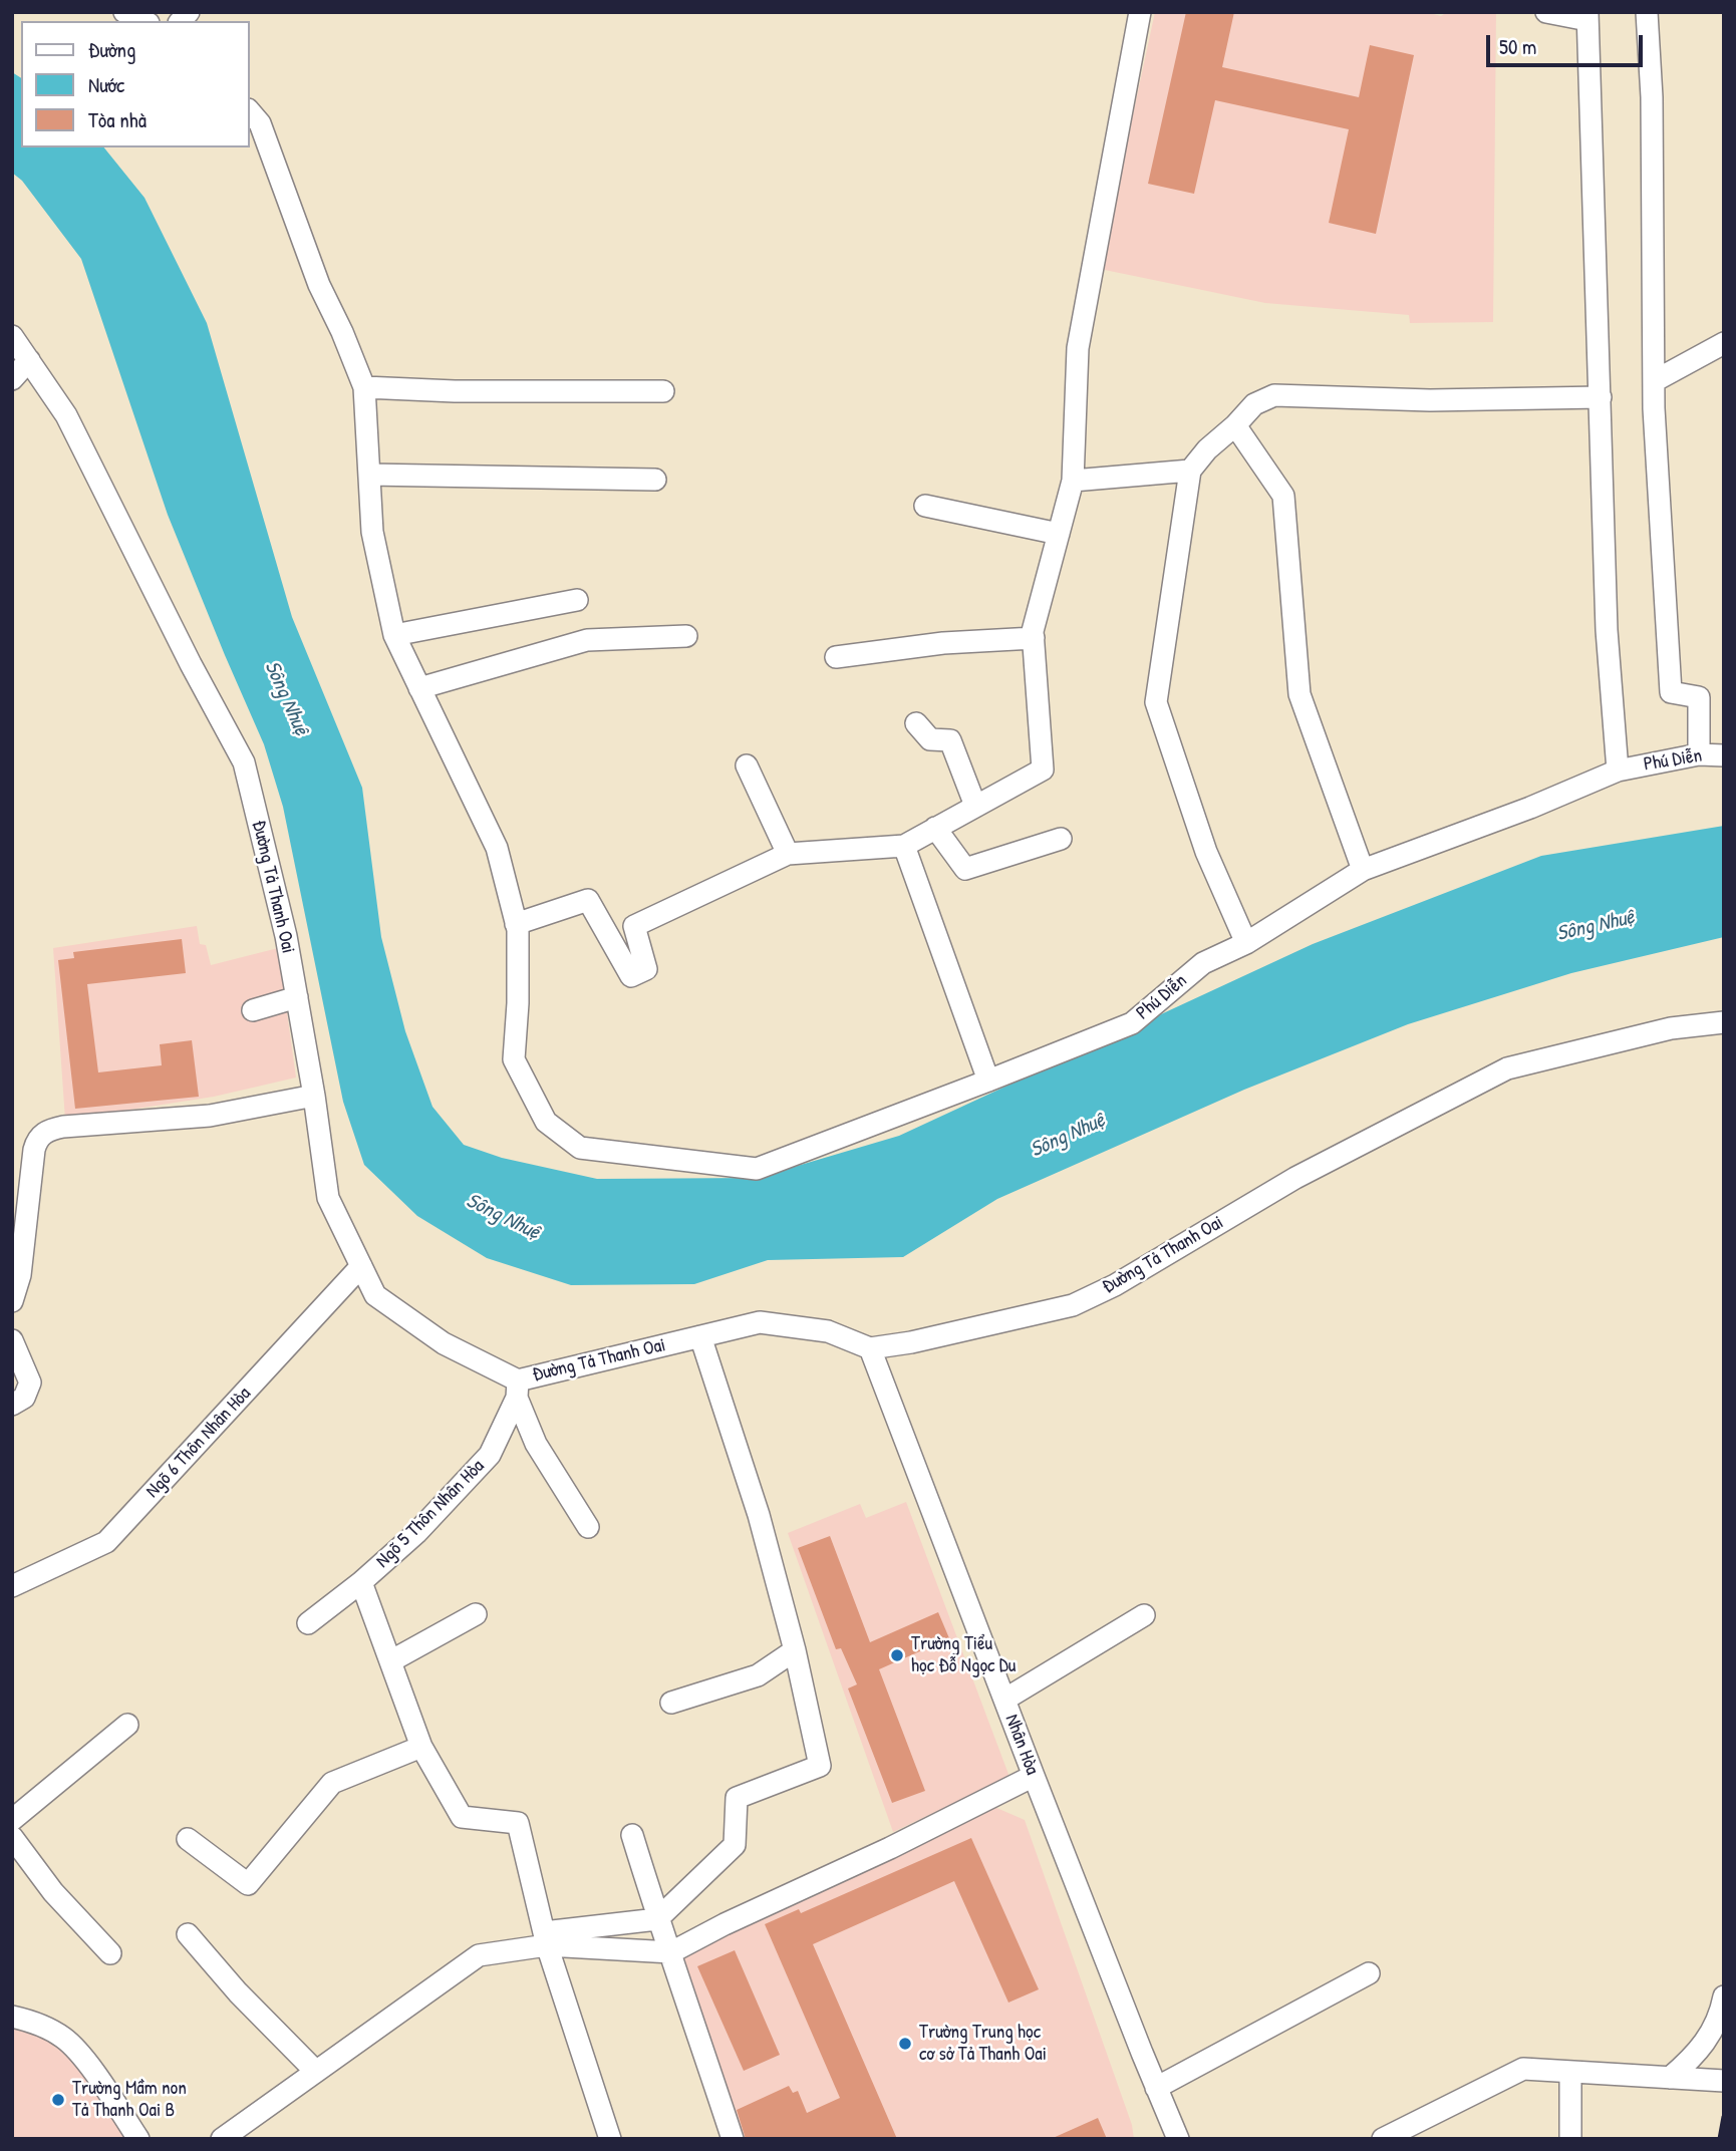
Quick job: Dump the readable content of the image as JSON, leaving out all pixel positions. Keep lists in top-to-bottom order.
{
  "streets": {
    "street": [
      "Phú Diễn",
      "Đường Tả Thanh Oai",
      "Ngõ 6 Thôn Nhân Hòa",
      "Ngõ 5 Thôn Nhân Hòa",
      "Nhân Hòa"
    ]
  },
  "crossings": [
    ["Đường Tả Thanh Oai", "Ngõ 6 Thôn Nhân Hòa"],
    ["Đường Tả Thanh Oai", "Ngõ 5 Thôn Nhân Hòa"],
    ["Đường Tả Thanh Oai", "Nhân Hòa"]
  ],
  "water": ["Sông Nhuệ"],
  "places": ["Trường Tiểu học Đỗ Ngọc Du", "Trường Trung học cơ sở Tả Thanh Oai", "Trường Mầm non Tả Thanh Oai B"],
  "legend": ["Đường", "Nước", "Tòa nhà"],
  "scale_bar": "50 m"
}
